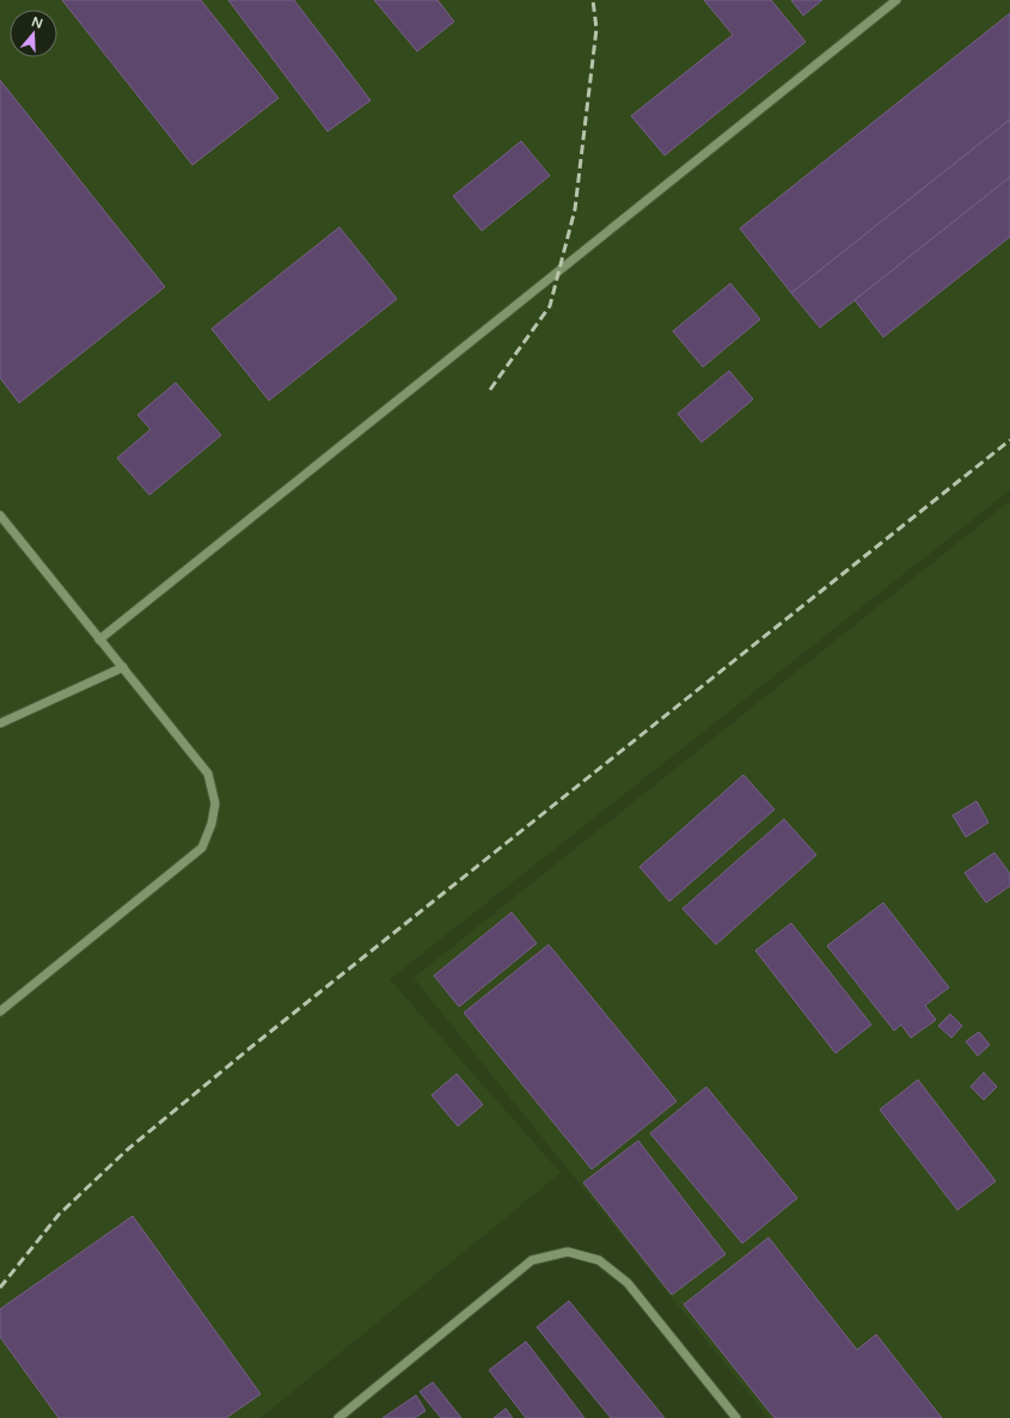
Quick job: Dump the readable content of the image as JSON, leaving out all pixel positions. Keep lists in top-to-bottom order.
{
  "north": "top"
}
